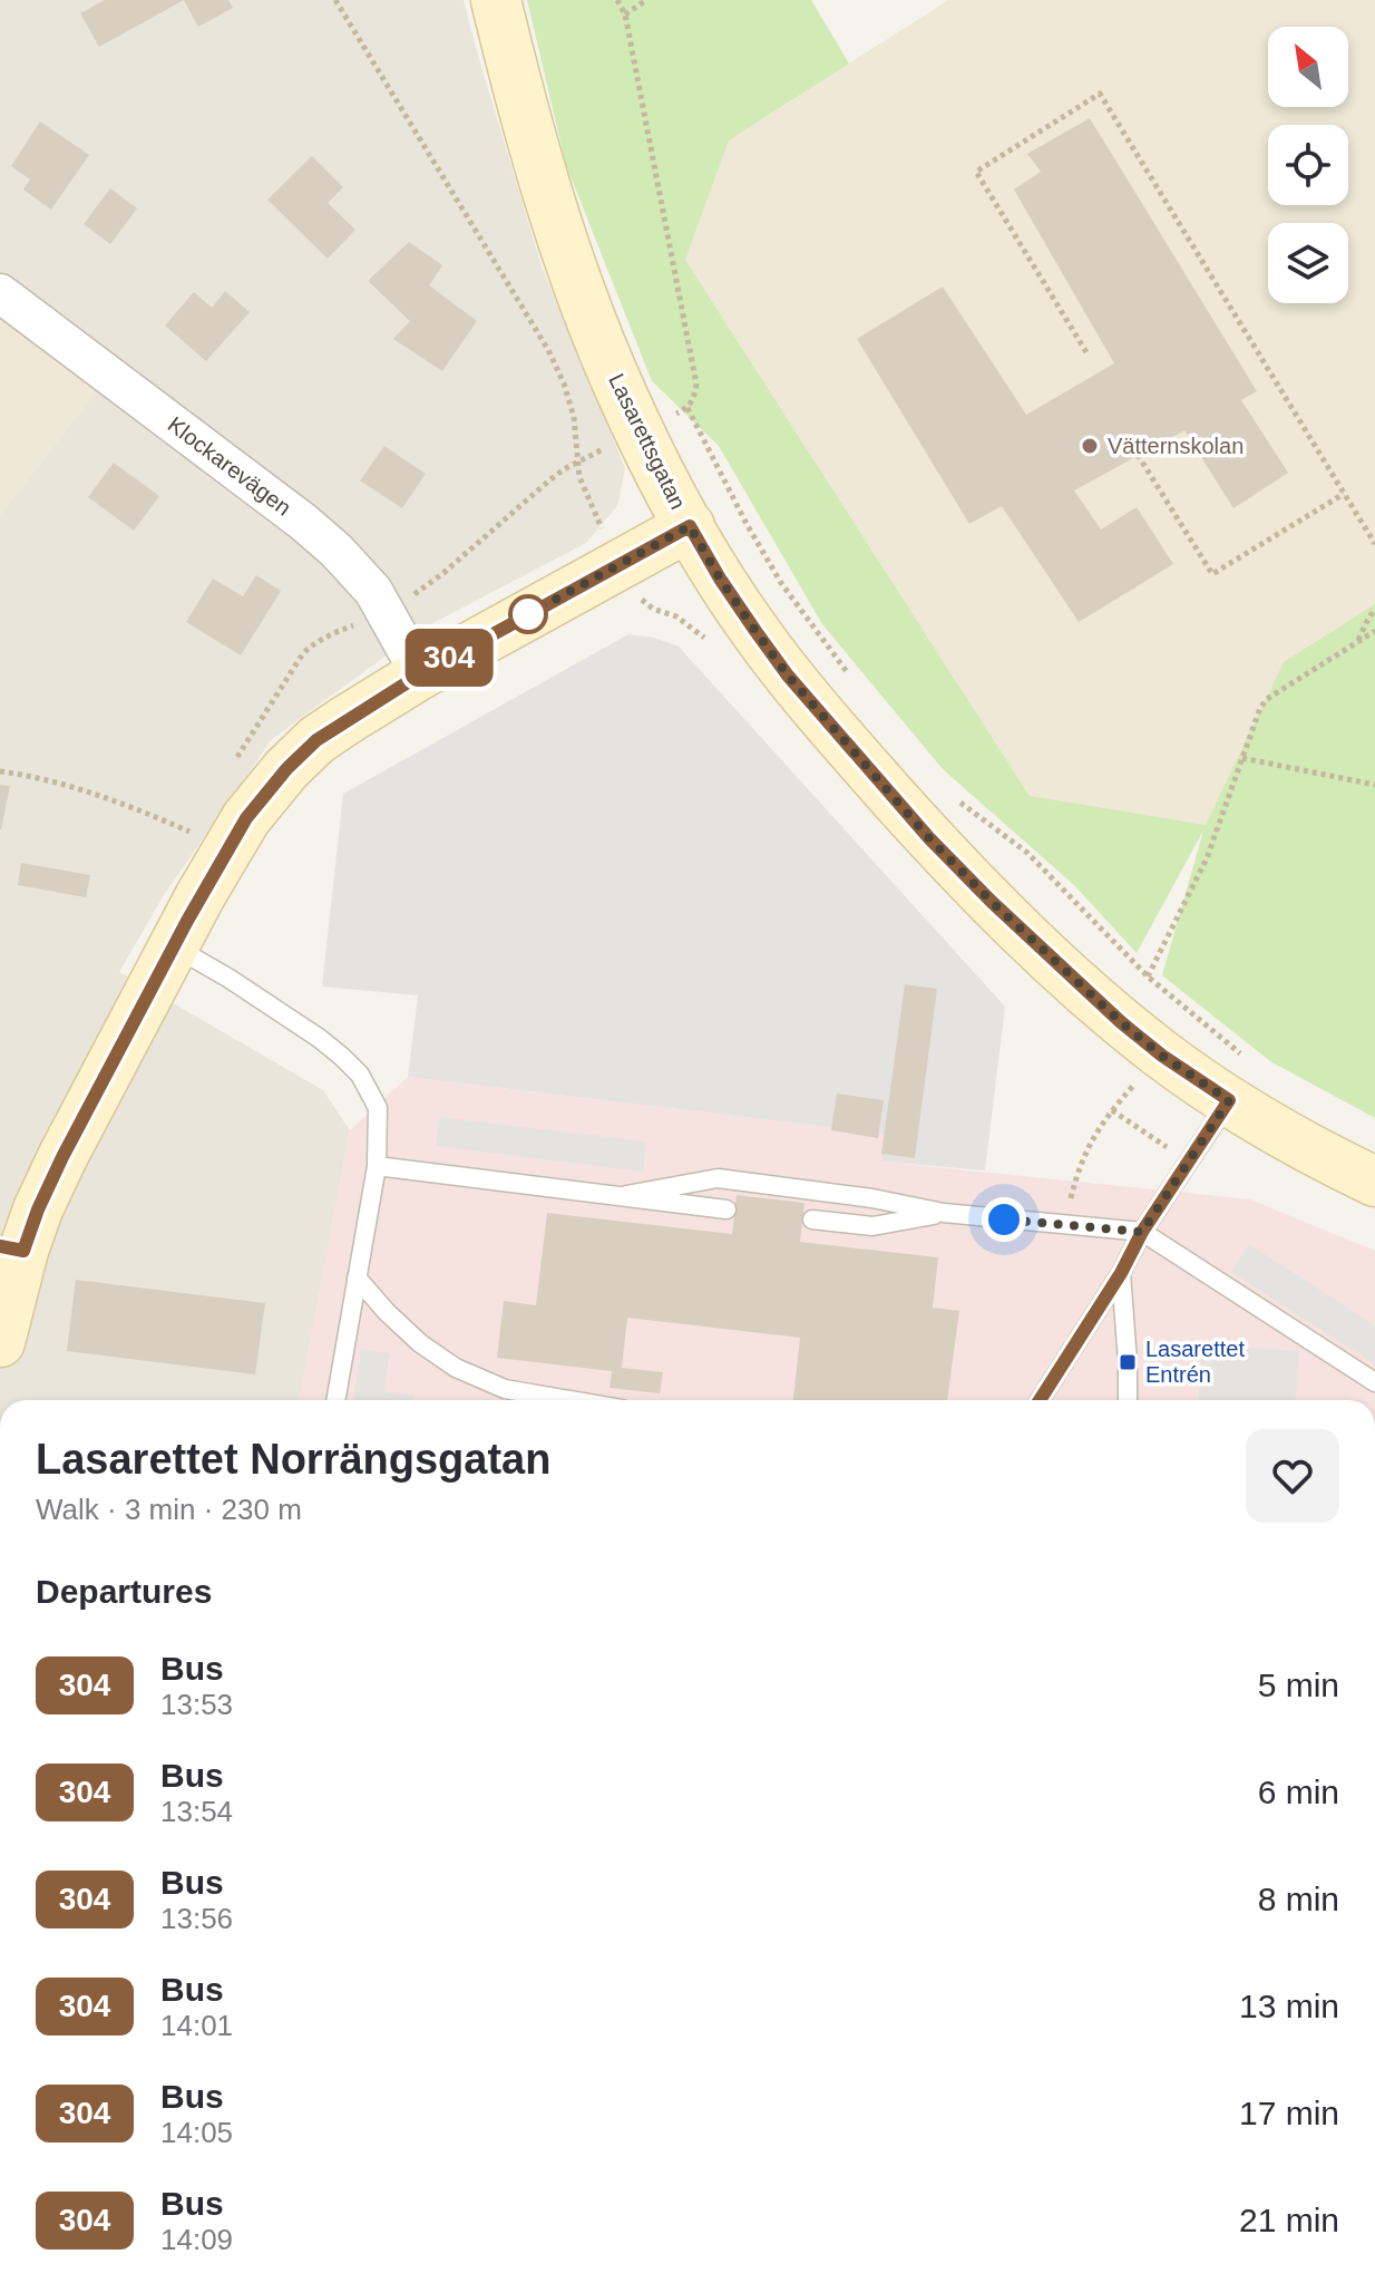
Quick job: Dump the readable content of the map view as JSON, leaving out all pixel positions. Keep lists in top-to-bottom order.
{
  "streets": {
    "street": ["Lasarettsgatan", "Klockarevägen"]
  },
  "places": {
    "other": ["Vätternskolan"],
    "transit": ["Lasarettet Entrén"]
  },
  "lines": ["bus line 304"],
  "north": "top left",
  "page": {
    "on_map": "304",
    "heading": [
      ["Lasarettet Norrängsgatan", "Walk · 3 min · 230 m"],
      "Departures"
    ],
    "list": [
      {
        "mark": "304",
        "name": "Bus",
        "note": "13:53",
        "value": "5 min"
      },
      {
        "mark": "304",
        "name": "Bus",
        "note": "13:54",
        "value": "6 min"
      },
      {
        "mark": "304",
        "name": "Bus",
        "note": "13:56",
        "value": "8 min"
      },
      {
        "mark": "304",
        "name": "Bus",
        "note": "14:01",
        "value": "13 min"
      },
      {
        "mark": "304",
        "name": "Bus",
        "note": "14:05",
        "value": "17 min"
      },
      {
        "mark": "304",
        "name": "Bus",
        "note": "14:09",
        "value": "21 min"
      }
    ]
  }
}
